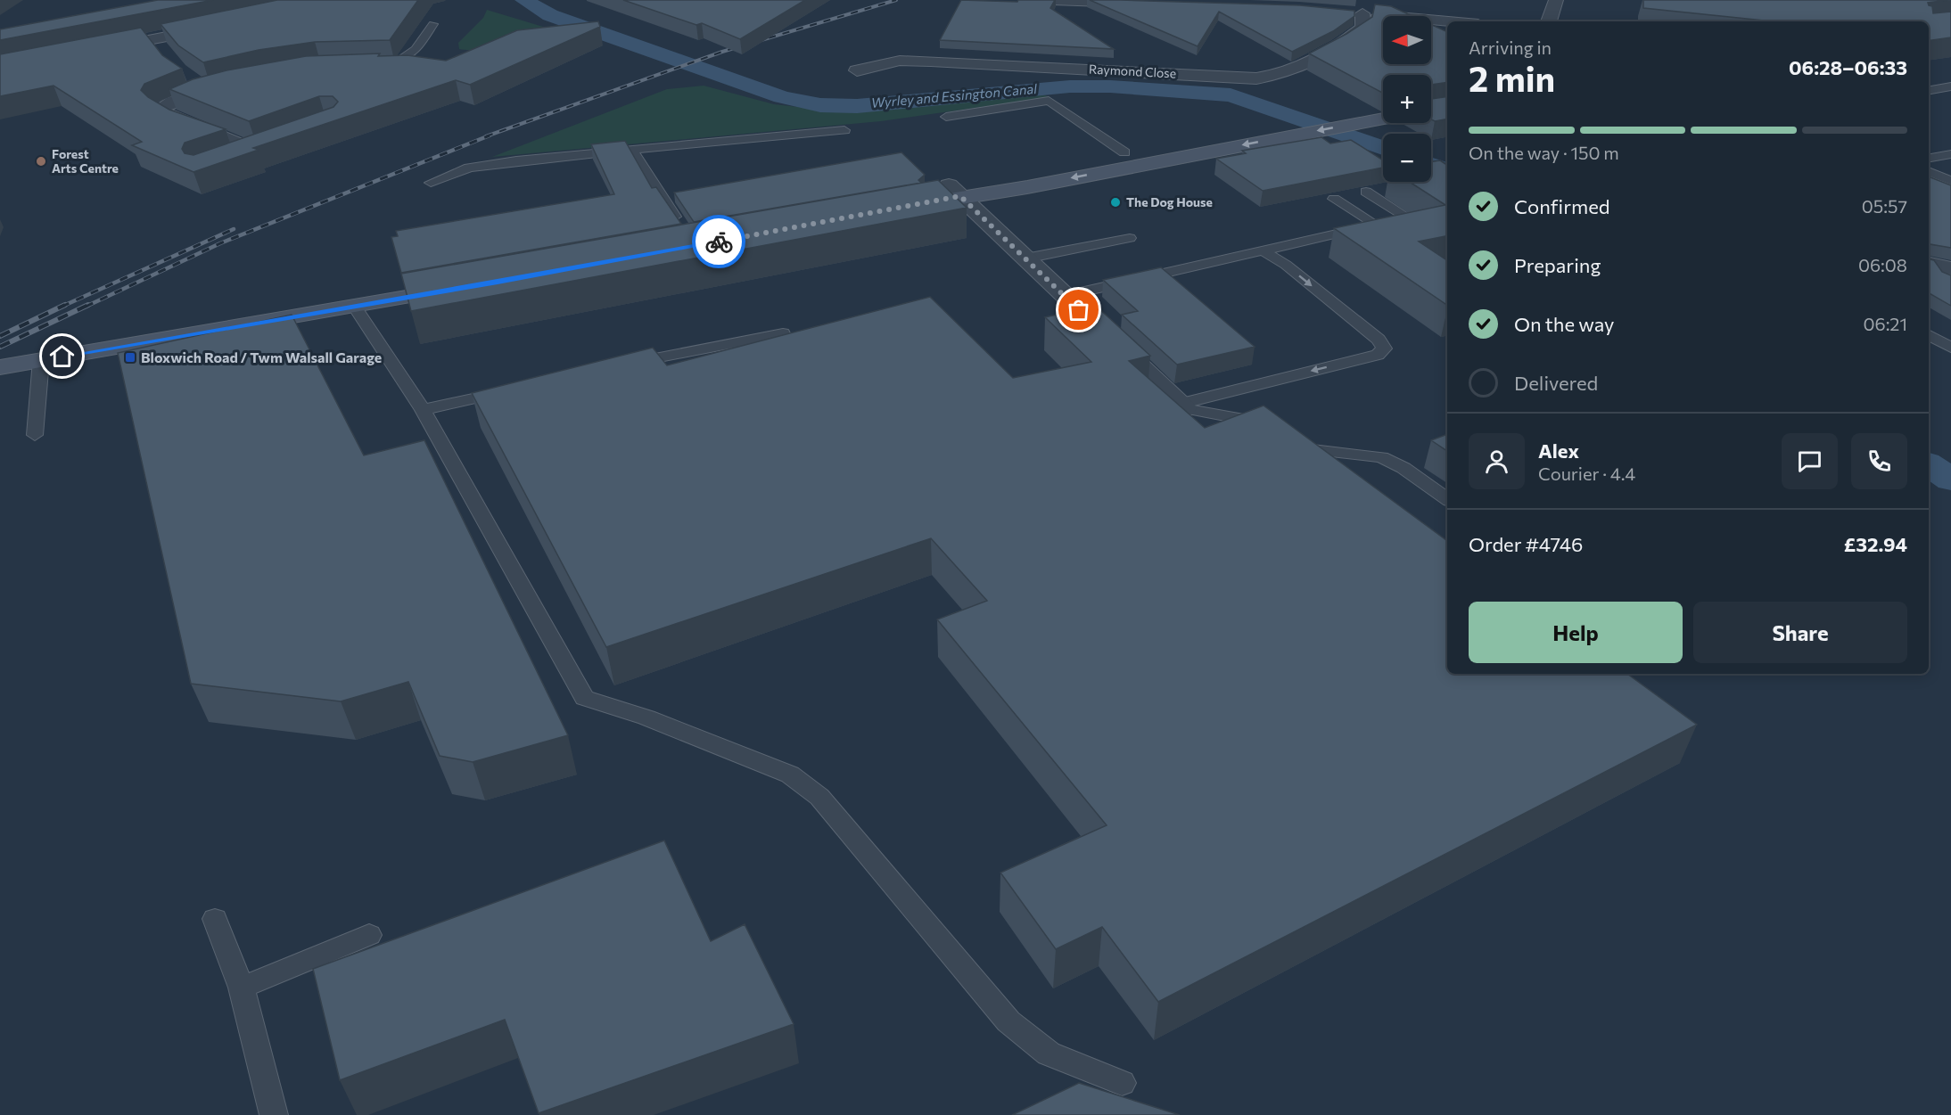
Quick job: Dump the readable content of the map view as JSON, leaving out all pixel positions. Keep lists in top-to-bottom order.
{
  "streets": {
    "street": ["Raymond Close"]
  },
  "water": ["Wyrley and Essington Canal"],
  "places": {
    "other": ["Forest Arts Centre", "The Dog House"],
    "transit": ["Bloxwich Road / Twm Walsall Garage"]
  },
  "north": "left",
  "page": {
    "map_buttons": ["+", "−"],
    "heading": ["2 min", "Arriving in", "06:28–06:33"],
    "panel": [
      "Alex",
      "Courier · 4.4",
      "Order #4746",
      "£32.94"
    ],
    "bar": "On the way · 150 m",
    "list": [
      ["Confirmed", "05:57"],
      ["Preparing", "06:08"],
      ["On the way", "06:21"],
      "Delivered"
    ],
    "buttons": ["Help", "Share"]
  }
}
